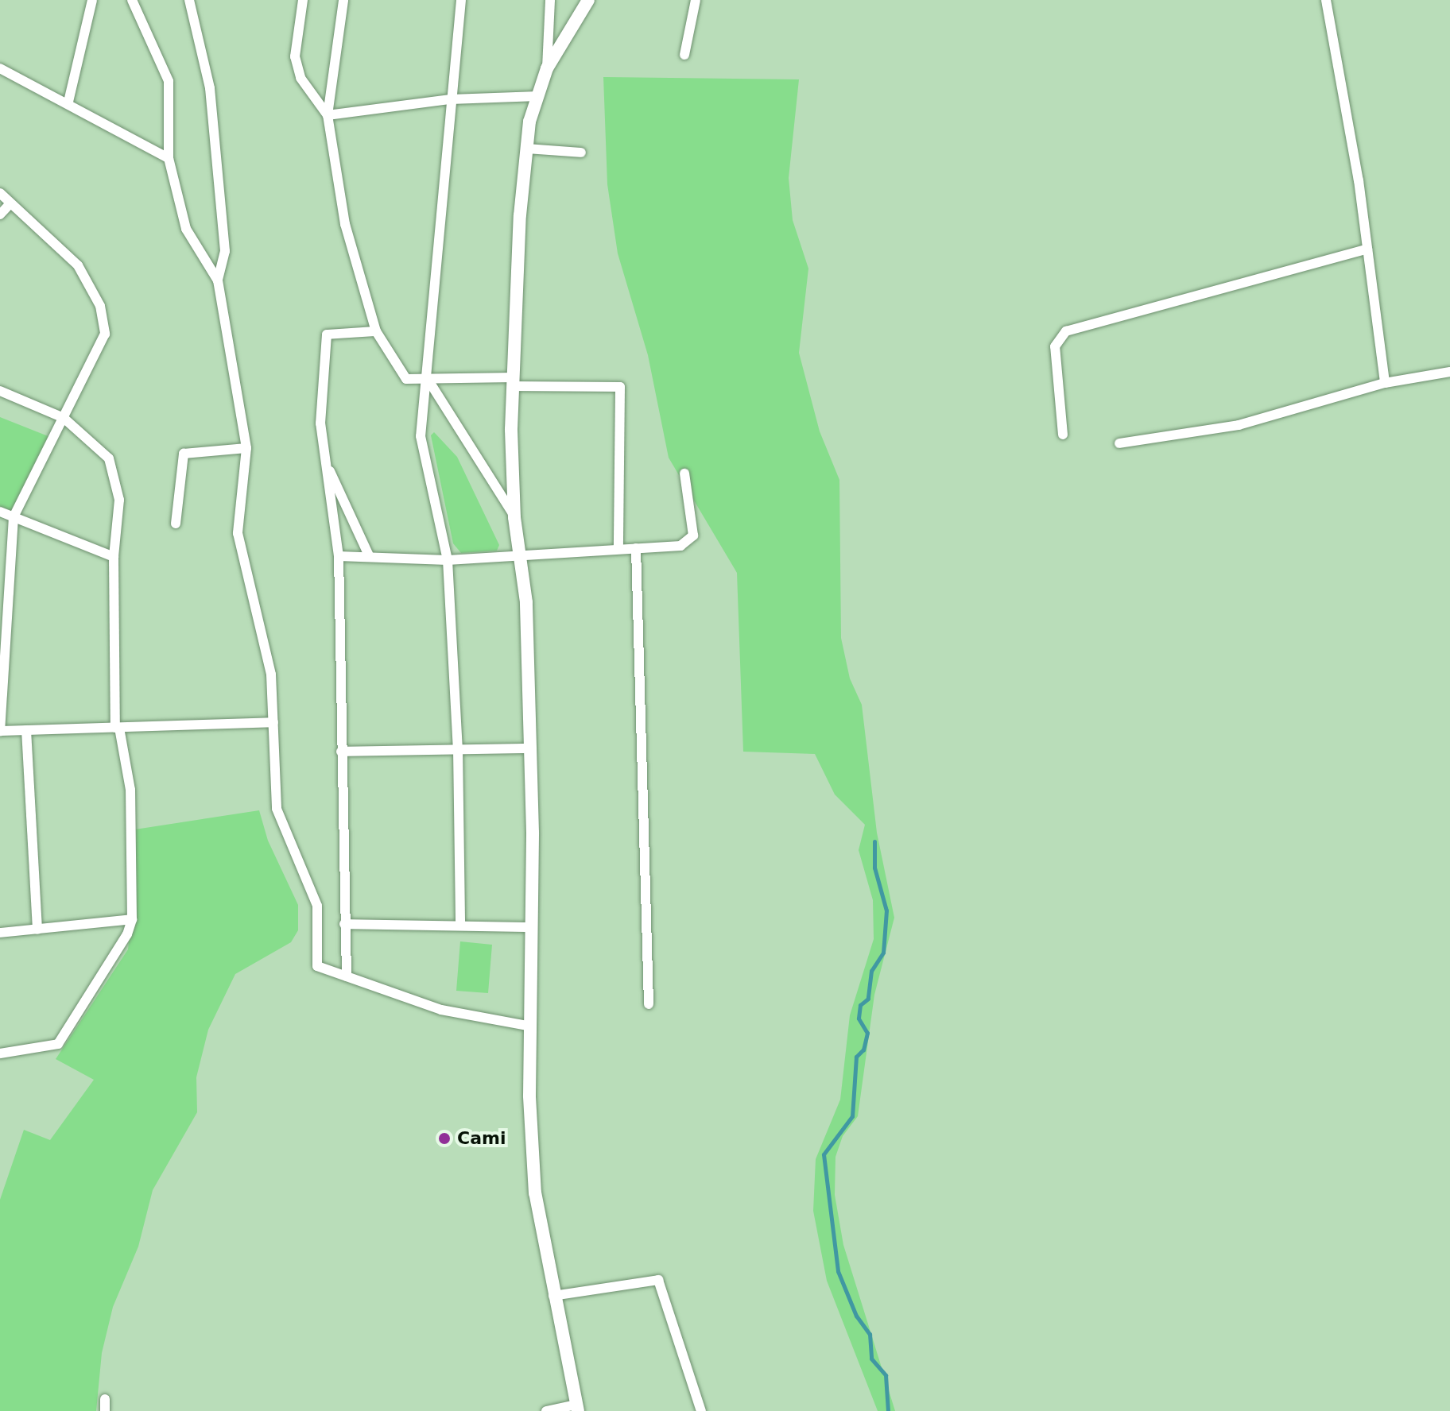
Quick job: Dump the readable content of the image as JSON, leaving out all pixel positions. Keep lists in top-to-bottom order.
{
  "places": ["Cami"]
}
